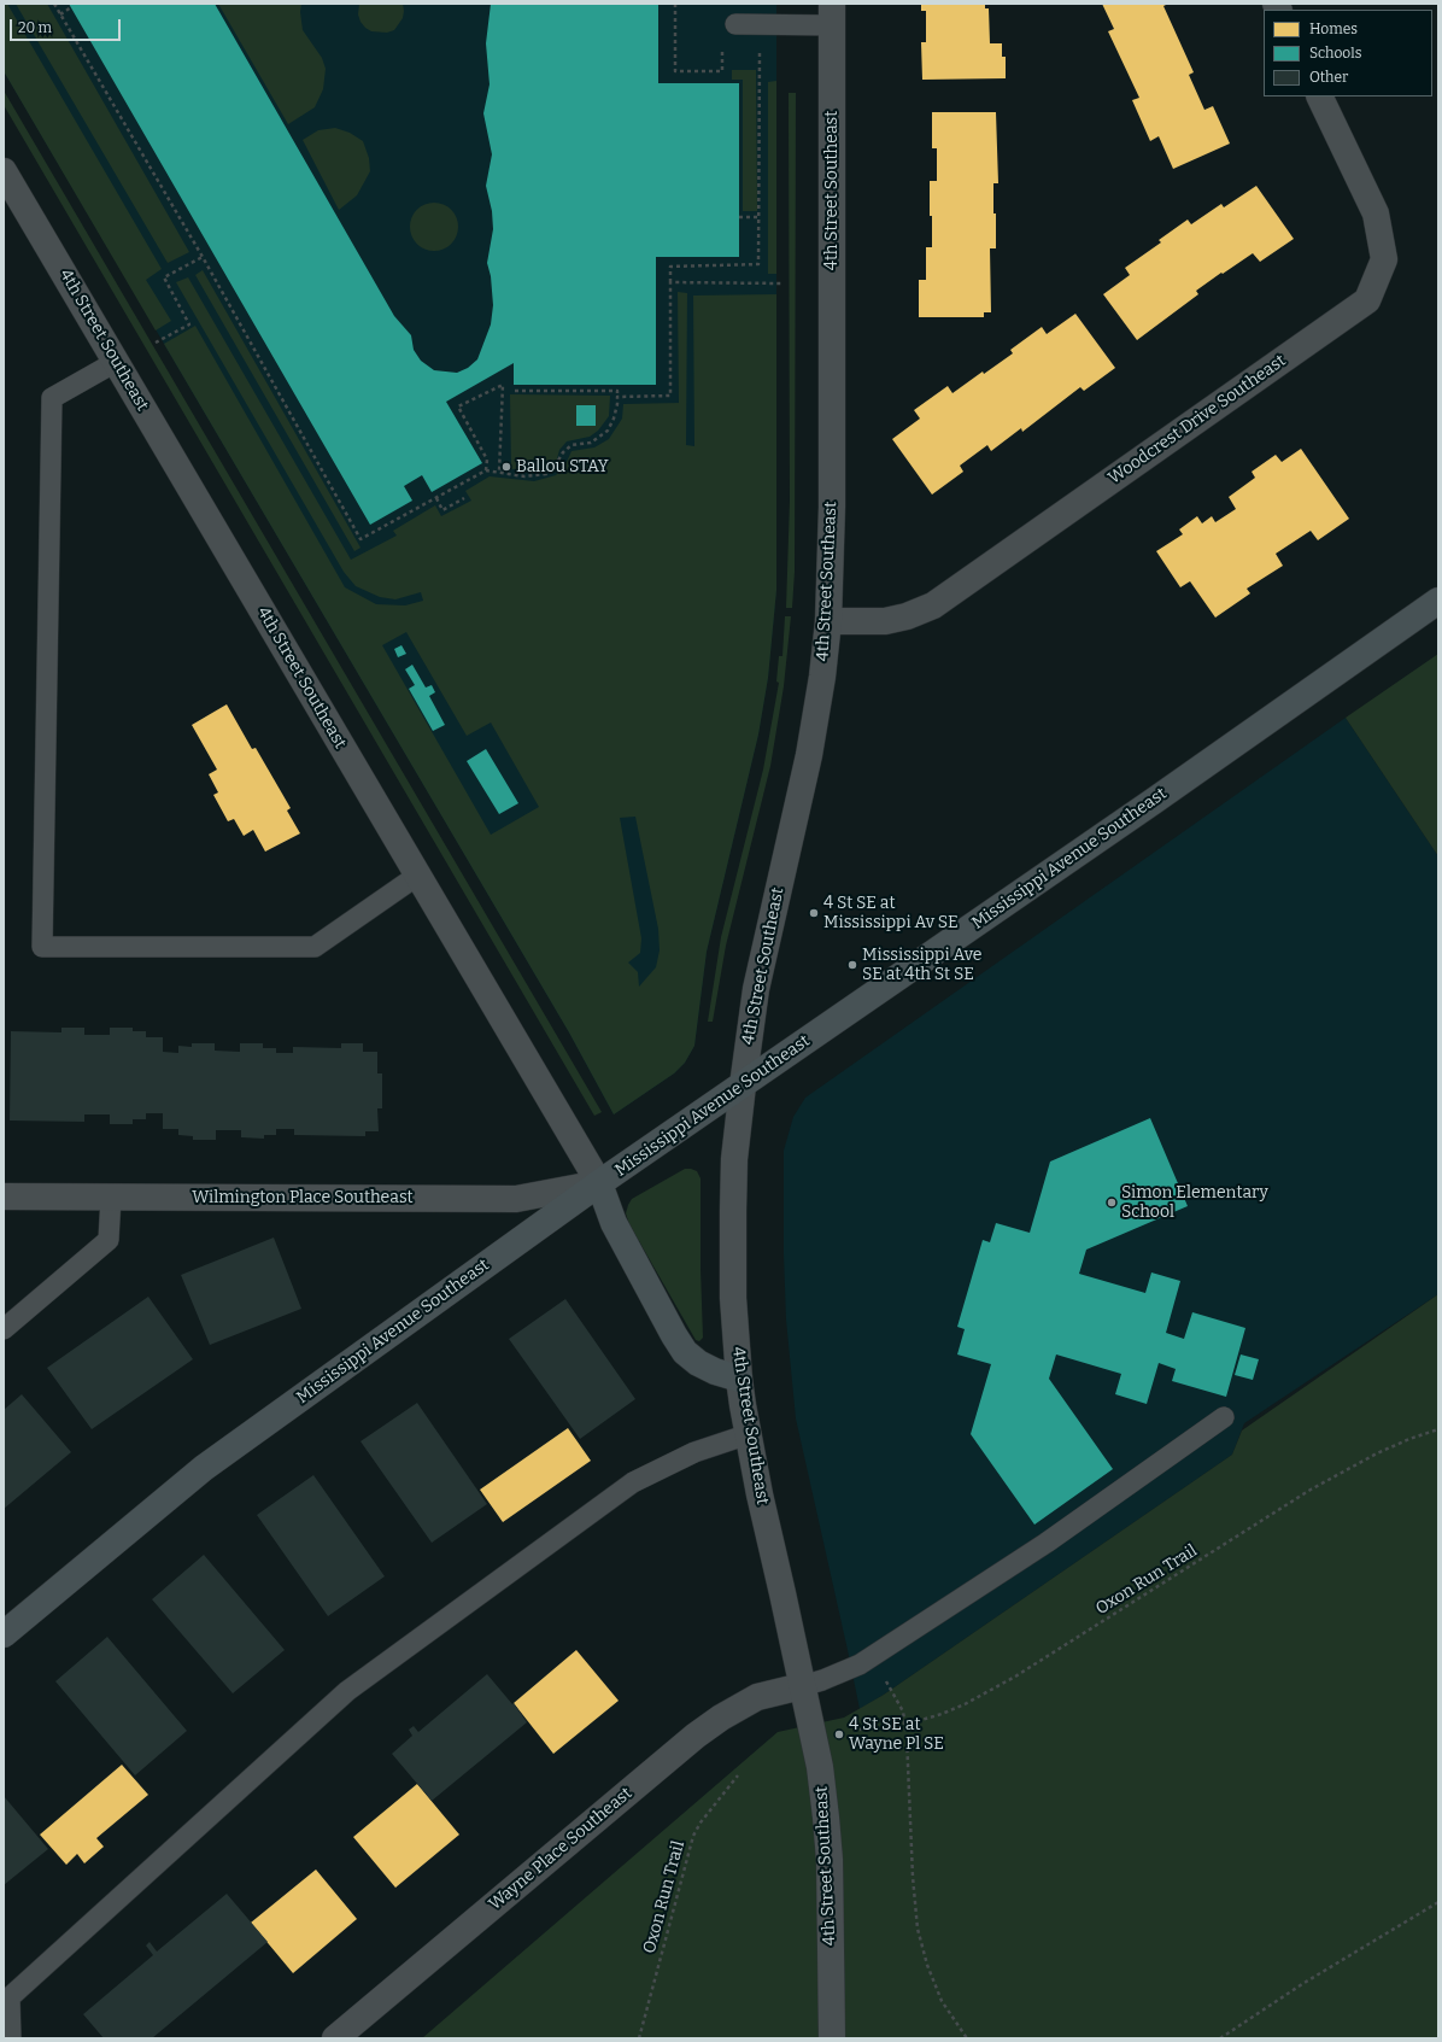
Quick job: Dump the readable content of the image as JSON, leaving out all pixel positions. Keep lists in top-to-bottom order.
{
  "streets": {
    "main road": ["Mississippi Avenue Southeast"],
    "street": [
      "4th Street Southeast",
      "Woodcrest Drive Southeast",
      "Wilmington Place Southeast",
      "Wayne Place Southeast"
    ],
    "path": ["Oxon Run Trail"]
  },
  "crossings": [
    ["4th Street Southeast", "Woodcrest Drive Southeast"],
    ["4th Street Southeast", "Mississippi Avenue Southeast"],
    ["4th Street Southeast", "Wilmington Place Southeast"],
    ["4th Street Southeast", "Wayne Place Southeast"],
    ["Mississippi Avenue Southeast", "Wilmington Place Southeast"]
  ],
  "places": [
    "Ballou STAY",
    "4 St SE at Mississippi Av SE",
    "Mississippi Ave SE at 4th St SE",
    "Simon Elementary School",
    "4 St SE at Wayne Pl SE"
  ],
  "legend": ["Homes", "Schools", "Other"],
  "scale_bar": "20 m"
}
